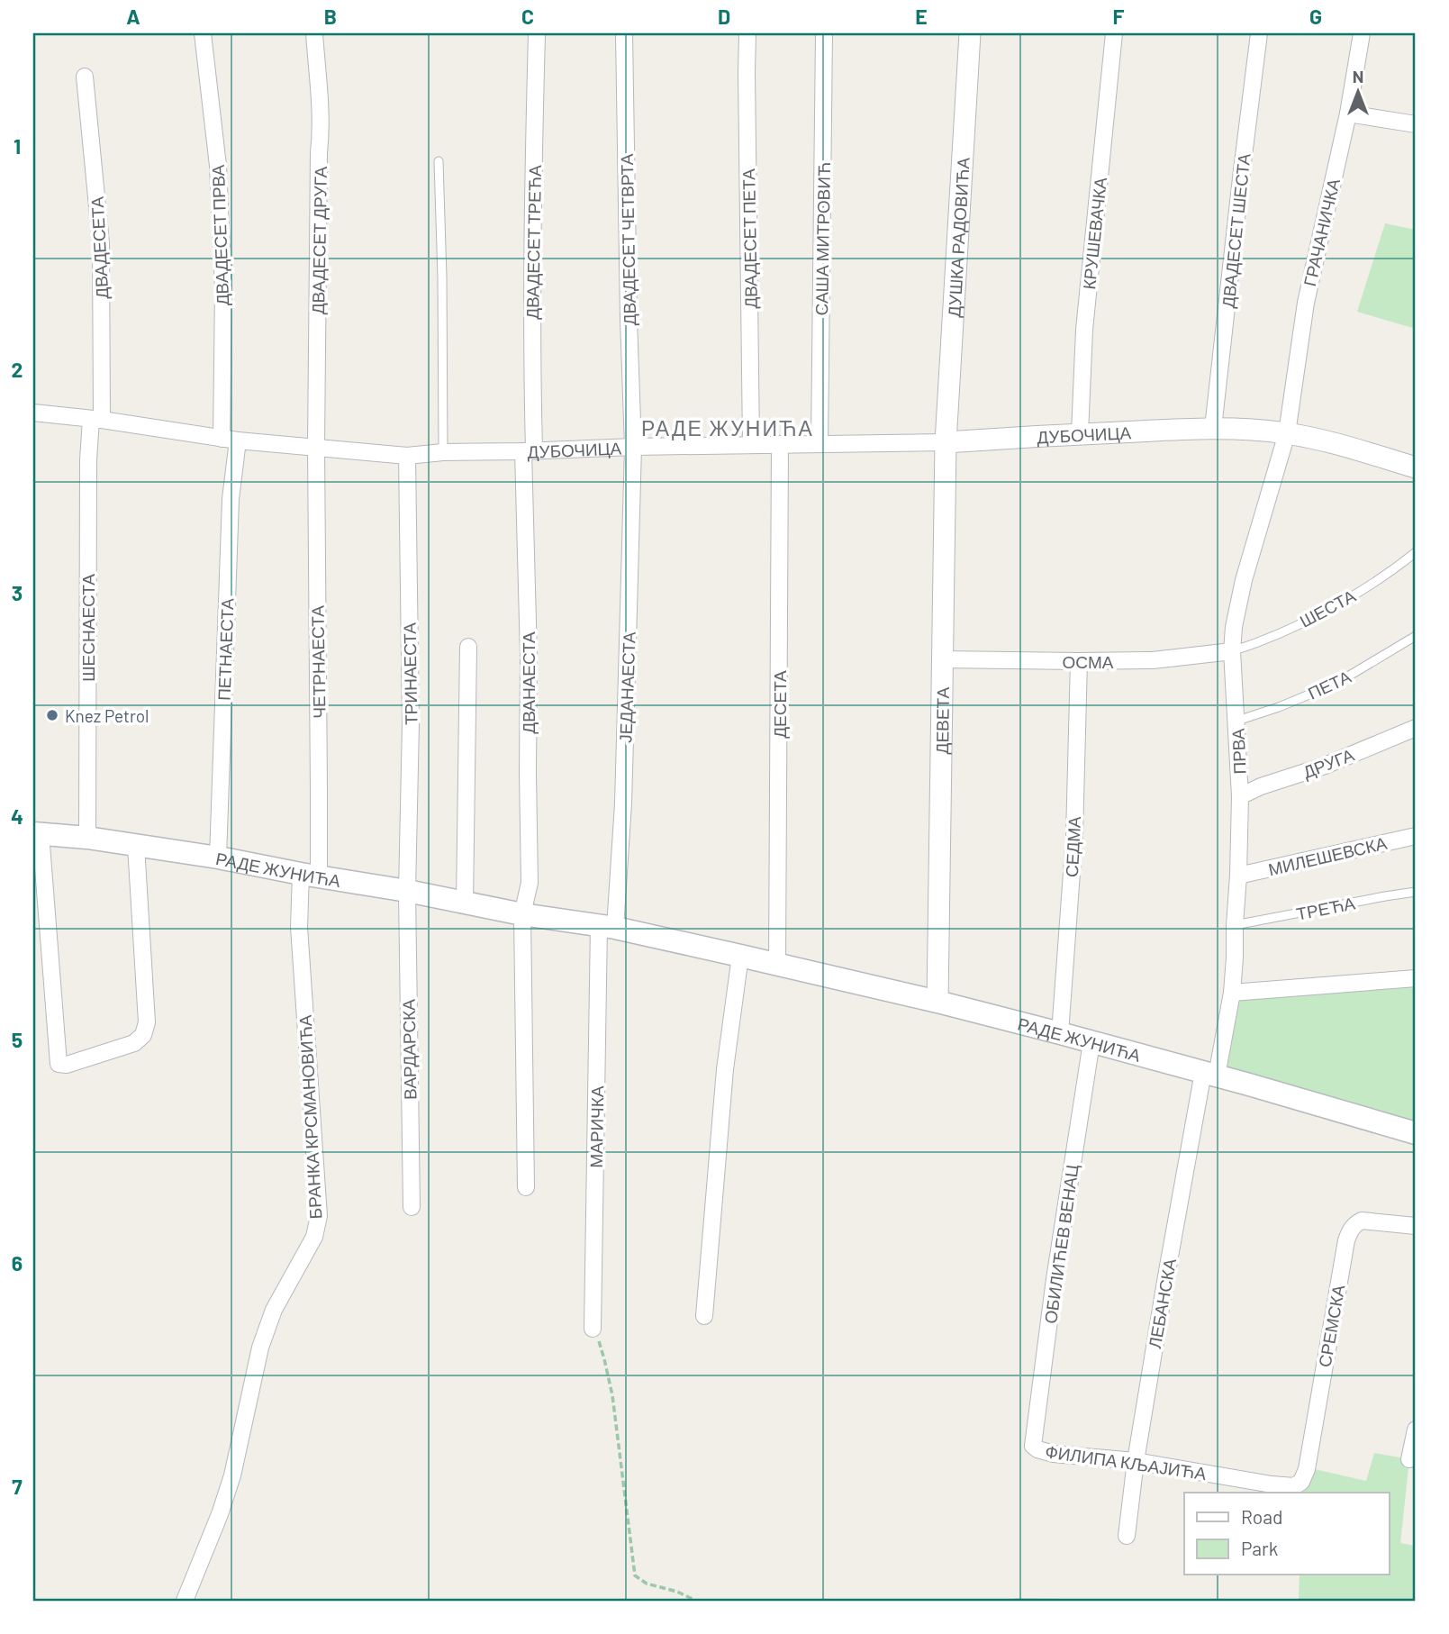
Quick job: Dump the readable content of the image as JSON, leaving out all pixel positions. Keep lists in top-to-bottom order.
{
  "streets": {
    "main road": ["РАДЕ ЖУНИЋА"],
    "street": [
      "ДВАДЕСЕТ ШЕСТА",
      "ГРАЧАНИЧКА",
      "КРУШЕВАЧКА",
      "ДВАДЕСЕТ ПРВА",
      "ДУШКА РАДОВИЋА",
      "ДВАДЕСЕТ ПЕТА",
      "САША МИТРОВИЋ",
      "ДВАДЕСЕТ ЧЕТВРТА",
      "ДВАДЕСЕТ ДРУГА",
      "ДВАДЕСЕТ ТРЕЋА",
      "ДВАДЕСЕТА",
      "ДУБОЧИЦА",
      "ШЕСНАЕСТА",
      "ПЕТНАЕСТА",
      "ОСМА",
      "ЧЕТРНАЕСТА",
      "ТРИНАЕСТА",
      "ДВАНАЕСТА",
      "ЈЕДАНАЕСТА",
      "ДЕСЕТА",
      "ДЕВЕТА",
      "ПРВА",
      "ДРУГА",
      "СЕДМА",
      "МИЛЕШЕВСКА",
      "ВАРДАРСКА",
      "БРАНКА КРСМАНОВИЋА",
      "МАРИЧКА",
      "ОБИЛИЋЕВ ВЕНАЦ",
      "ЛЕБАНСКА",
      "СРЕМСКА",
      "ФИЛИПА КЉАЈИЋА"
    ],
    "lane": ["ШЕСТА", "ПЕТА", "ТРЕЋА"]
  },
  "crossings": [
    ["ДВАДЕСЕТ ШЕСТА", "ДУБОЧИЦА"],
    ["ГРАЧАНИЧКА", "ДУБОЧИЦА"],
    ["ГРАЧАНИЧКА", "ПРВА"],
    ["КРУШЕВАЧКА", "ДУБОЧИЦА"],
    ["ДВАДЕСЕТ ПРВА", "ДУБОЧИЦА"],
    ["ДВАДЕСЕТ ПРВА", "ПЕТНАЕСТА"],
    ["ДУШКА РАДОВИЋА", "ДУБОЧИЦА"],
    ["ДУШКА РАДОВИЋА", "ДЕВЕТА"],
    ["ДВАДЕСЕТ ПЕТА", "ДУБОЧИЦА"],
    ["САША МИТРОВИЋ", "ДУБОЧИЦА"],
    ["ДВАДЕСЕТ ЧЕТВРТА", "ДУБОЧИЦА"],
    ["ДВАДЕСЕТ ЧЕТВРТА", "ЈЕДАНАЕСТА"],
    ["ДВАДЕСЕТ ДРУГА", "ДУБОЧИЦА"],
    ["ДВАДЕСЕТ ДРУГА", "ЧЕТРНАЕСТА"],
    ["ДВАДЕСЕТ ТРЕЋА", "ДУБОЧИЦА"],
    ["ДВАДЕСЕТ ТРЕЋА", "ДВАНАЕСТА"],
    ["ДВАДЕСЕТА", "ДУБОЧИЦА"],
    ["ДВАДЕСЕТА", "ШЕСНАЕСТА"],
    ["ДУБОЧИЦА", "ШЕСНАЕСТА"],
    ["ДУБОЧИЦА", "ПЕТНАЕСТА"],
    ["ДУБОЧИЦА", "ЧЕТРНАЕСТА"],
    ["ДУБОЧИЦА", "ТРИНАЕСТА"],
    ["ДУБОЧИЦА", "ДВАНАЕСТА"],
    ["ДУБОЧИЦА", "ЈЕДАНАЕСТА"],
    ["ДУБОЧИЦА", "ДЕСЕТА"],
    ["ДУБОЧИЦА", "ДЕВЕТА"],
    ["ДУБОЧИЦА", "ПРВА"],
    ["ШЕСТА", "ОСМА"],
    ["ШЕСТА", "ПРВА"],
    ["ШЕСНАЕСТА", "РАДЕ ЖУНИЋА"],
    ["ПЕТНАЕСТА", "РАДЕ ЖУНИЋА"],
    ["ОСМА", "ДЕВЕТА"],
    ["ОСМА", "ПРВА"],
    ["ОСМА", "СЕДМА"],
    ["ЧЕТРНАЕСТА", "РАДЕ ЖУНИЋА"],
    ["ЧЕТРНАЕСТА", "БРАНКА КРСМАНОВИЋА"],
    ["ТРИНАЕСТА", "РАДЕ ЖУНИЋА"],
    ["ТРИНАЕСТА", "ВАРДАРСКА"],
    ["ДВАНАЕСТА", "РАДЕ ЖУНИЋА"],
    ["ПЕТА", "ПРВА"],
    ["ЈЕДАНАЕСТА", "РАДЕ ЖУНИЋА"],
    ["ЈЕДАНАЕСТА", "МАРИЧКА"],
    ["ДЕСЕТА", "РАДЕ ЖУНИЋА"],
    ["ДЕВЕТА", "РАДЕ ЖУНИЋА"],
    ["ПРВА", "ДРУГА"],
    ["ПРВА", "МИЛЕШЕВСКА"],
    ["ПРВА", "РАДЕ ЖУНИЋА"],
    ["ПРВА", "ТРЕЋА"],
    ["ПРВА", "ЛЕБАНСКА"],
    ["СЕДМА", "РАДЕ ЖУНИЋА"],
    ["РАДЕ ЖУНИЋА", "ВАРДАРСКА"],
    ["РАДЕ ЖУНИЋА", "БРАНКА КРСМАНОВИЋА"],
    ["РАДЕ ЖУНИЋА", "МАРИЧКА"],
    ["РАДЕ ЖУНИЋА", "ОБИЛИЋЕВ ВЕНАЦ"],
    ["РАДЕ ЖУНИЋА", "ЛЕБАНСКА"],
    ["ОБИЛИЋЕВ ВЕНАЦ", "ФИЛИПА КЉАЈИЋА"],
    ["ЛЕБАНСКА", "ФИЛИПА КЉАЈИЋА"],
    ["СРЕМСКА", "ФИЛИПА КЉАЈИЋА"]
  ],
  "districts": ["РАДЕ ЖУНИЋА"],
  "places": ["Knez Petrol"],
  "legend": ["Road", "Park"],
  "north": "top",
  "grid": {
    "columns": [
      "A",
      "B",
      "C",
      "D",
      "E",
      "F",
      "G"
    ],
    "rows": [
      "1",
      "2",
      "3",
      "4",
      "5",
      "6",
      "7"
    ]
  }
}
